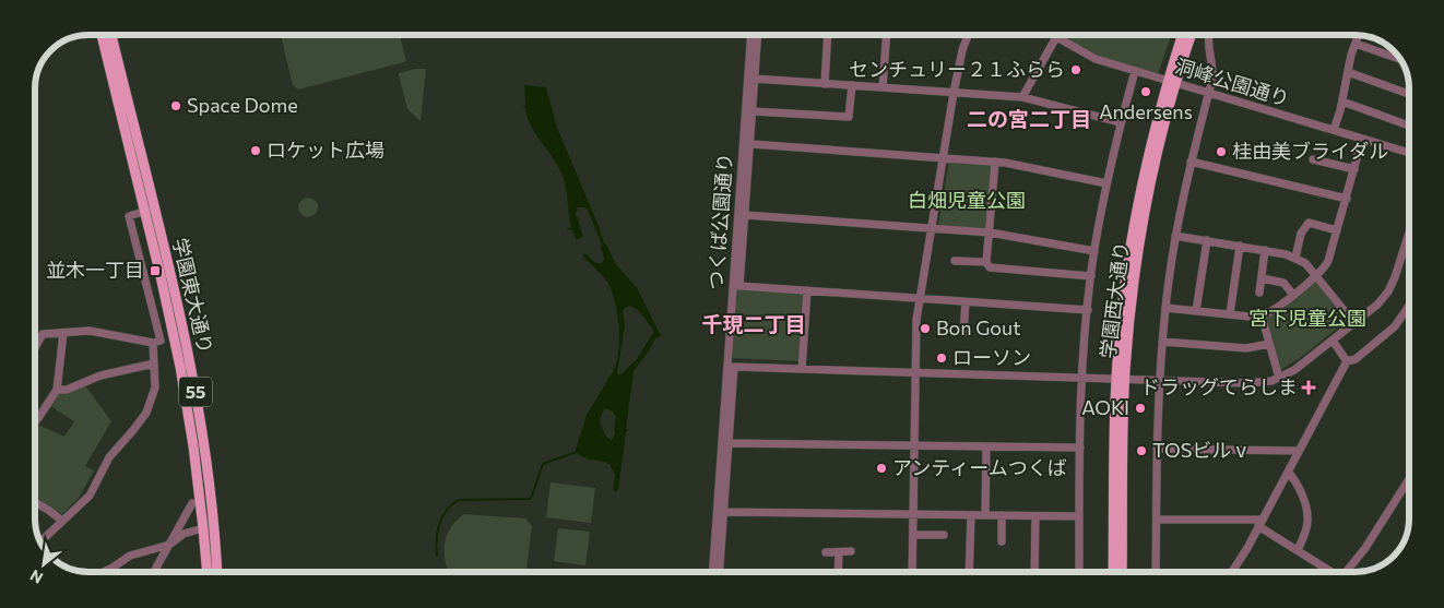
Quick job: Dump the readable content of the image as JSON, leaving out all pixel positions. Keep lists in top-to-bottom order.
{
  "streets": {
    "main road": ["学園東大通り", "学園西大通り", "55"],
    "street": ["洞峰公園通り", "つくば公園通り"]
  },
  "crossings": [
    ["洞峰公園通り", "学園西大通り"]
  ],
  "districts": ["二の宮二丁目", "千現二丁目"],
  "parks": ["白畑児童公園", "宮下児童公園"],
  "places": {
    "other": [
      "センチュリー２１ふらら",
      "Andersens",
      "Space Dome",
      "ロケット広場",
      "桂由美ブライダル",
      "Bon Gout",
      "ローソン",
      "AOKI",
      "TOSビルⅴ",
      "アンティームつくば"
    ],
    "transit": ["並木一丁目"],
    "health": ["ドラッグてらしま"]
  },
  "north": "bottom left"
}
